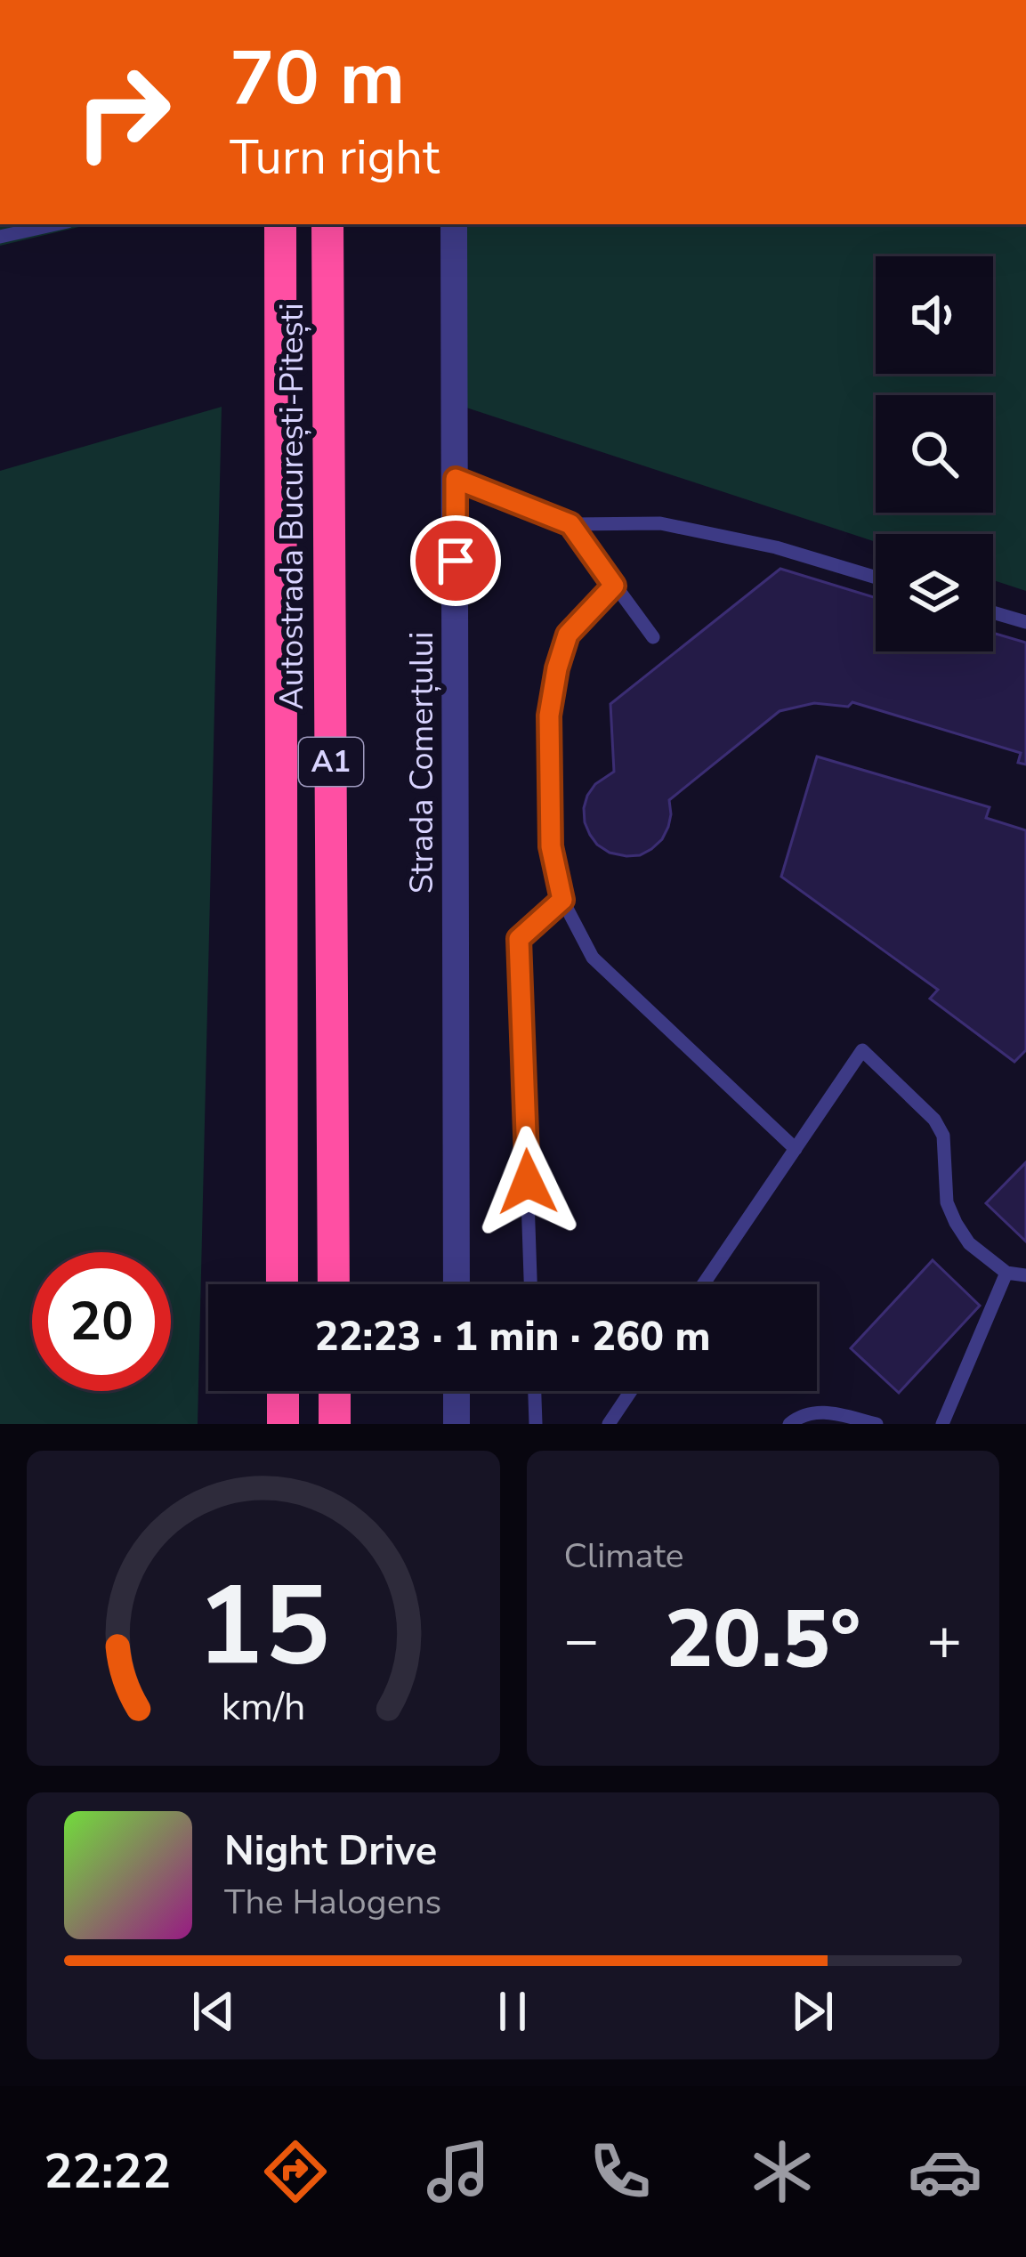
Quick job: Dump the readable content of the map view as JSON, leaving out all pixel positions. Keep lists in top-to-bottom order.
{
  "streets": {
    "highway": ["Autostrada București-Pitești", "A1"],
    "street": ["Strada Comerțului"]
  },
  "page": {
    "turn": ["70 m", "Turn right"],
    "limit": "20",
    "trip": "22:23 · 1 min · 260 m",
    "tile": "Climate",
    "heat": ["−", "20.5°", "+"],
    "song": ["Night Drive", "The Halogens"],
    "tabs": "22:22",
    "gauge": ["15", "km/h"]
  }
}
